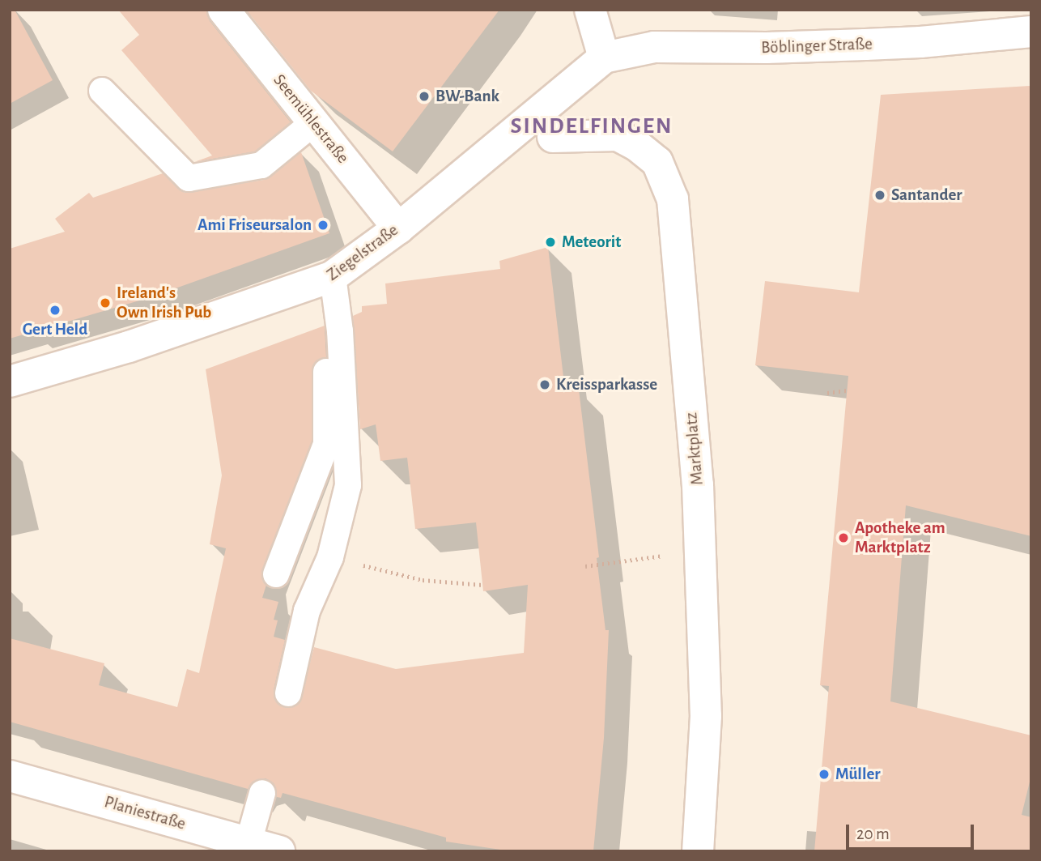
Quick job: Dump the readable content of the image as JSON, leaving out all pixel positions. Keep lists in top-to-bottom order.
{
  "streets": {
    "street": [
      "Böblinger Straße",
      "Seemühlestraße",
      "Ziegelstraße",
      "Marktplatz",
      "Planiestraße"
    ]
  },
  "crossings": [
    ["Böblinger Straße", "Ziegelstraße"],
    ["Seemühlestraße", "Ziegelstraße"]
  ],
  "districts": ["SINDELFINGEN"],
  "places": [
    "BW-Bank",
    "Santander",
    "Ami Friseursalon",
    "Meteorit",
    "Ireland's Own Irish Pub",
    "Gert Held",
    "Kreissparkasse",
    "Apotheke am Marktplatz",
    "Müller"
  ],
  "scale_bar": "20 m"
}
